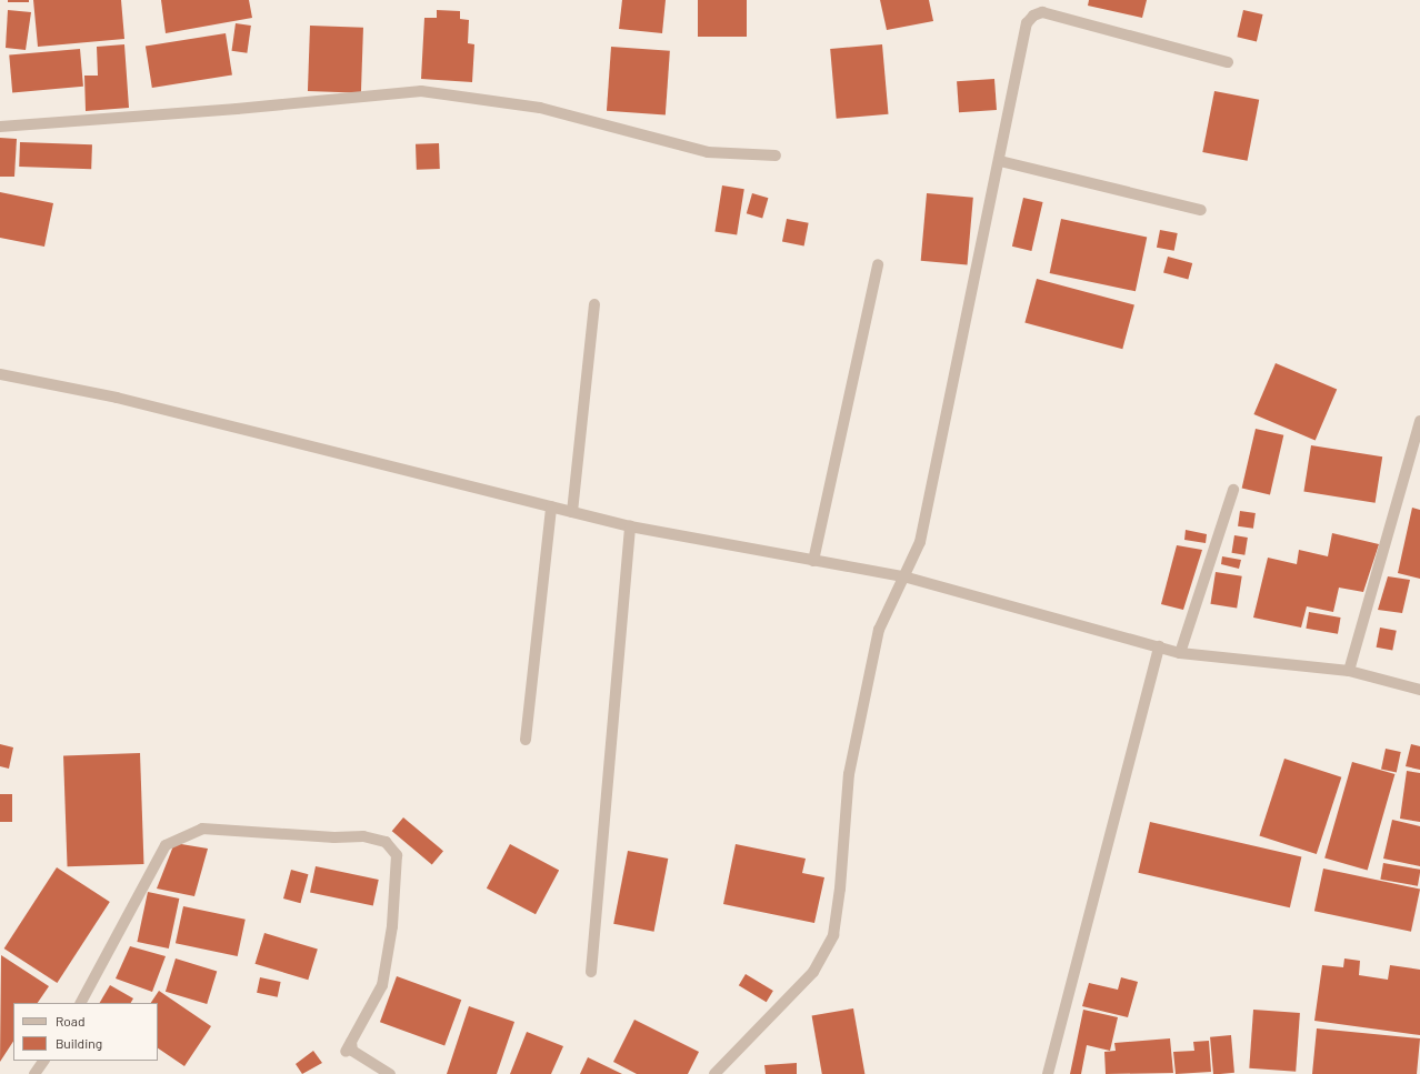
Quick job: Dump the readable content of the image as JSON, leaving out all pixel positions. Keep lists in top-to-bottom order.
{
  "legend": ["Road", "Building"]
}
